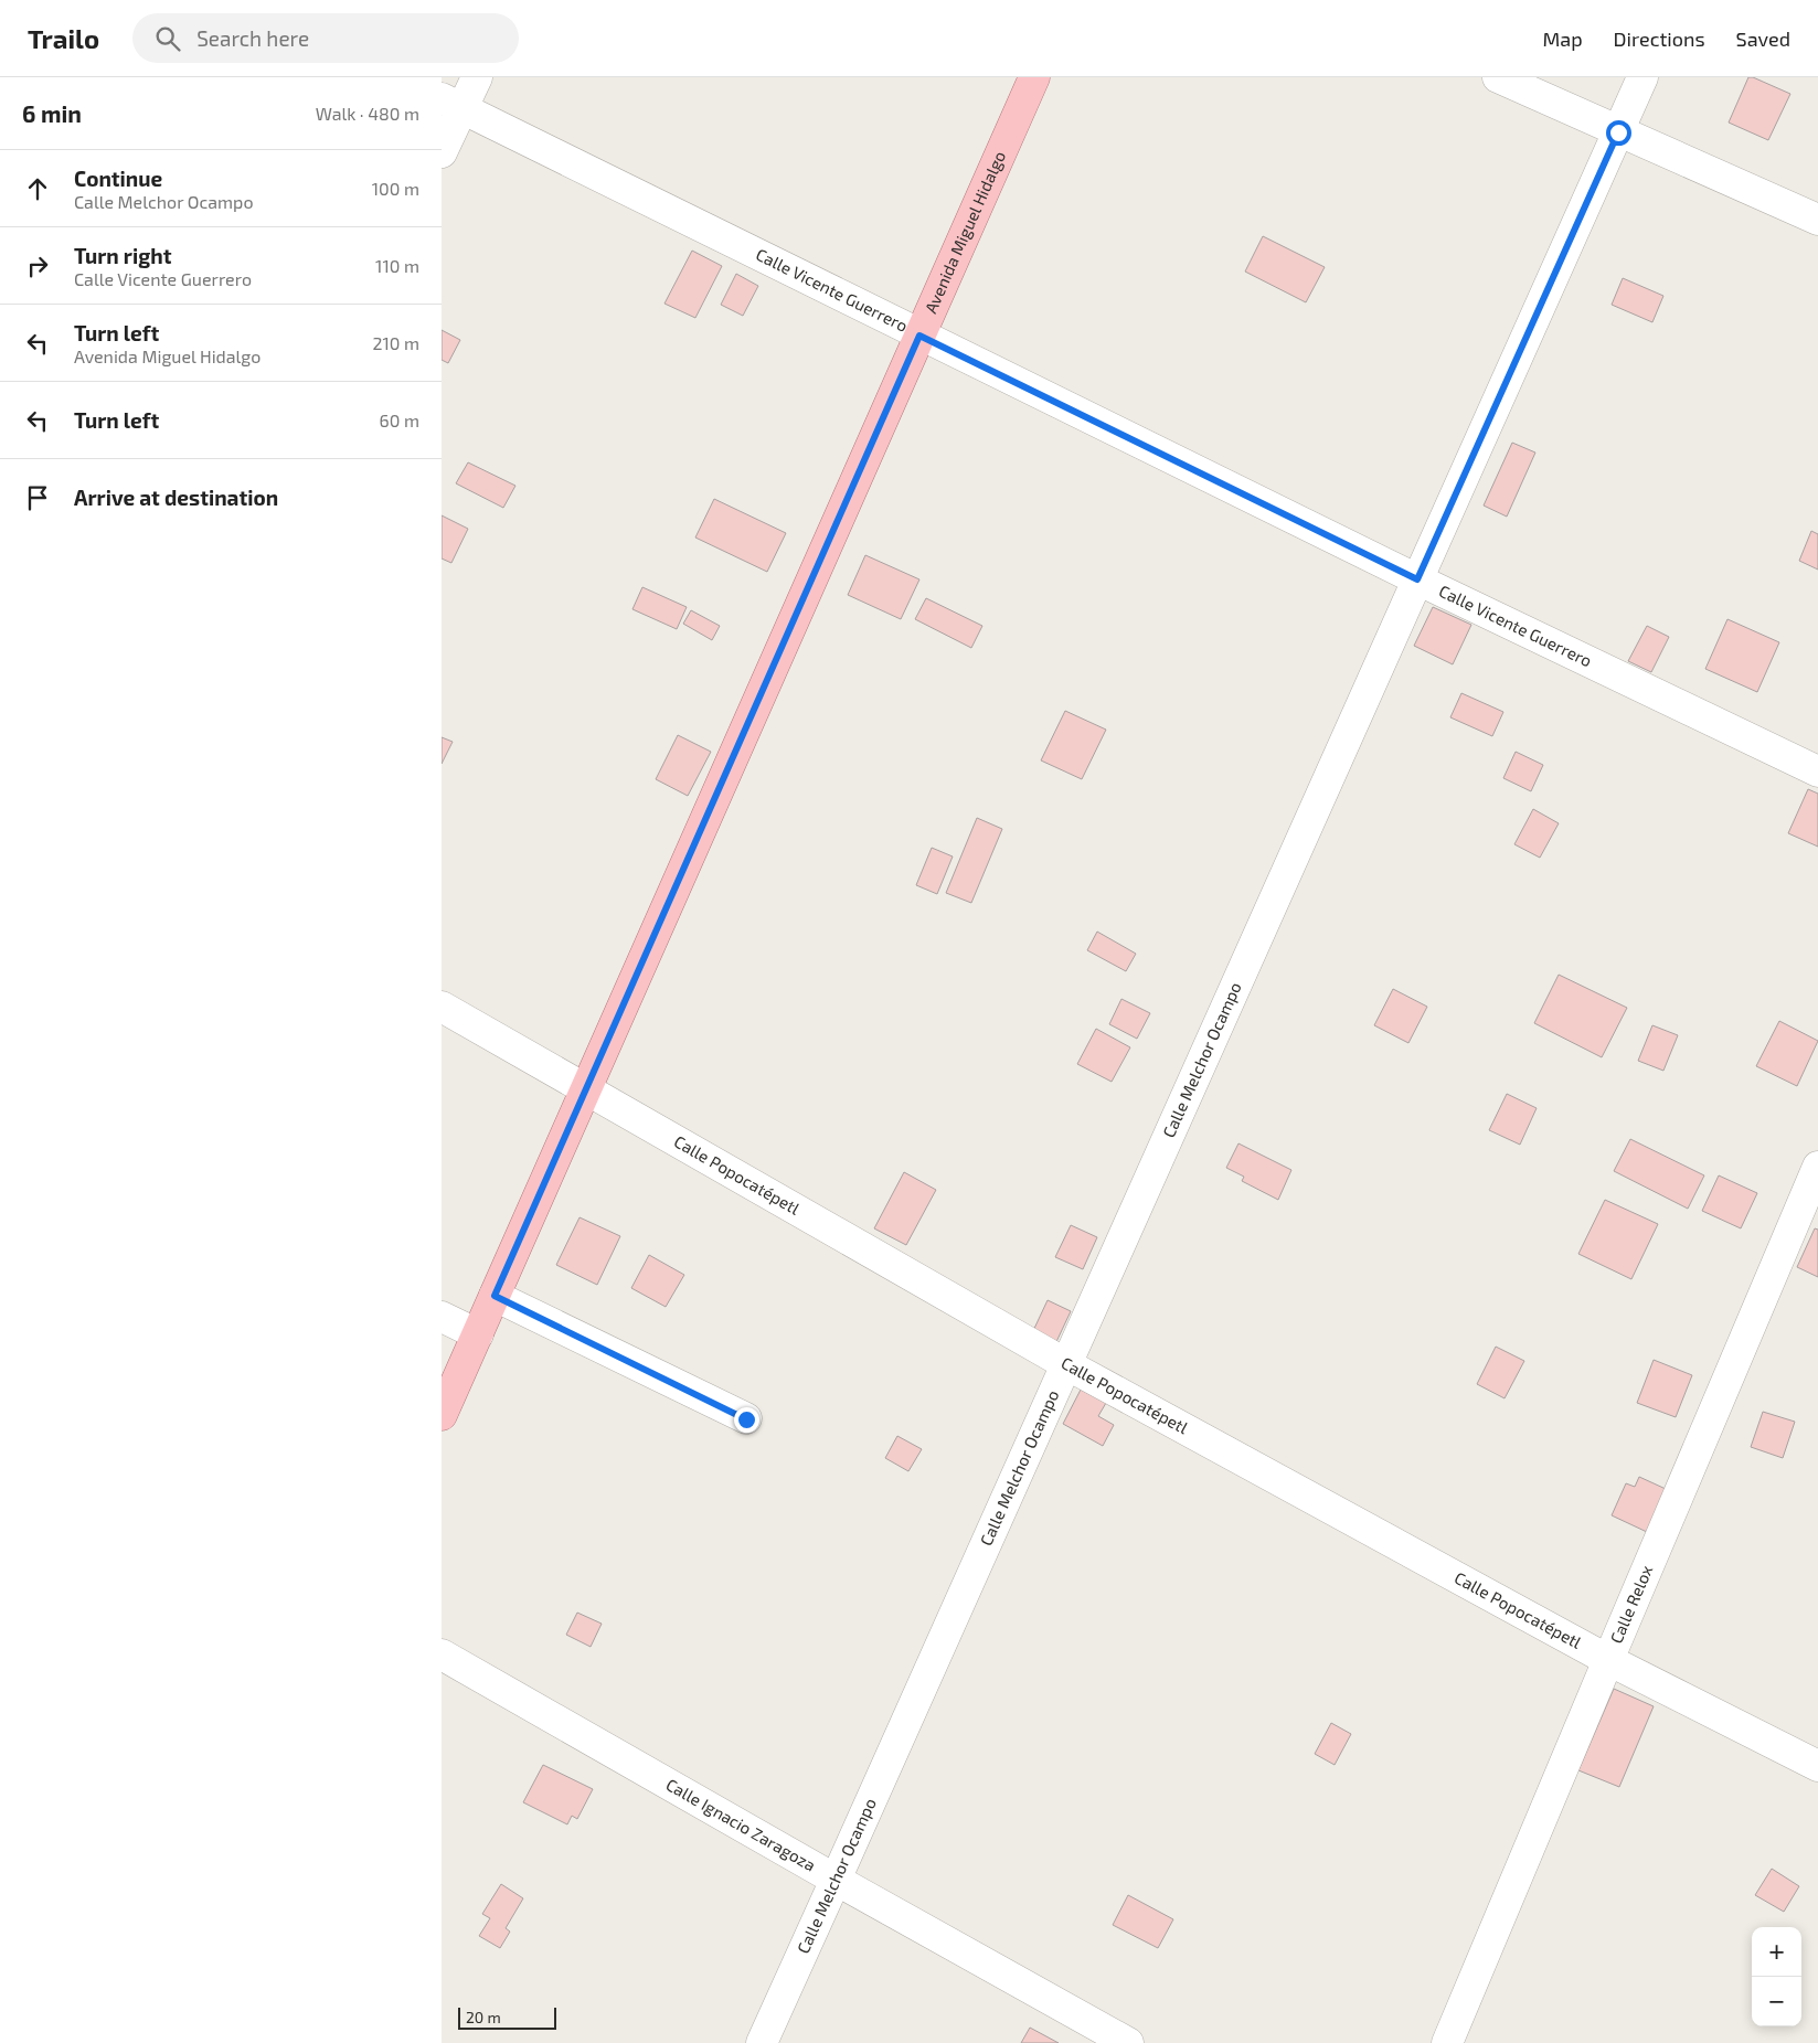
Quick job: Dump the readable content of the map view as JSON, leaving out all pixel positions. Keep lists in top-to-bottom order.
{
  "streets": {
    "main road": ["Avenida Miguel Hidalgo"],
    "street": [
      "Calle Vicente Guerrero",
      "Calle Melchor Ocampo",
      "Calle Popocatépetl",
      "Calle Relox",
      "Calle Ignacio Zaragoza"
    ]
  },
  "crossings": [
    ["Avenida Miguel Hidalgo", "Calle Vicente Guerrero"],
    ["Avenida Miguel Hidalgo", "Calle Popocatépetl"],
    ["Calle Vicente Guerrero", "Calle Melchor Ocampo"],
    ["Calle Melchor Ocampo", "Calle Popocatépetl"],
    ["Calle Melchor Ocampo", "Calle Ignacio Zaragoza"],
    ["Calle Popocatépetl", "Calle Relox"]
  ],
  "scale_bar": "20 m",
  "page": {
    "header": "Trailo",
    "search": "Search here",
    "nav": ["Map", "Directions", "Saved"],
    "heading": ["6 min", "Walk · 480 m"],
    "list": [
      ["Continue", "Calle Melchor Ocampo", "100 m"],
      ["Turn right", "Calle Vicente Guerrero", "110 m"],
      ["Turn left", "Avenida Miguel Hidalgo", "210 m"],
      ["Turn left", "60 m"],
      "Arrive at destination"
    ],
    "map_buttons": ["+", "−"],
    "scale": "20 m"
  }
}
